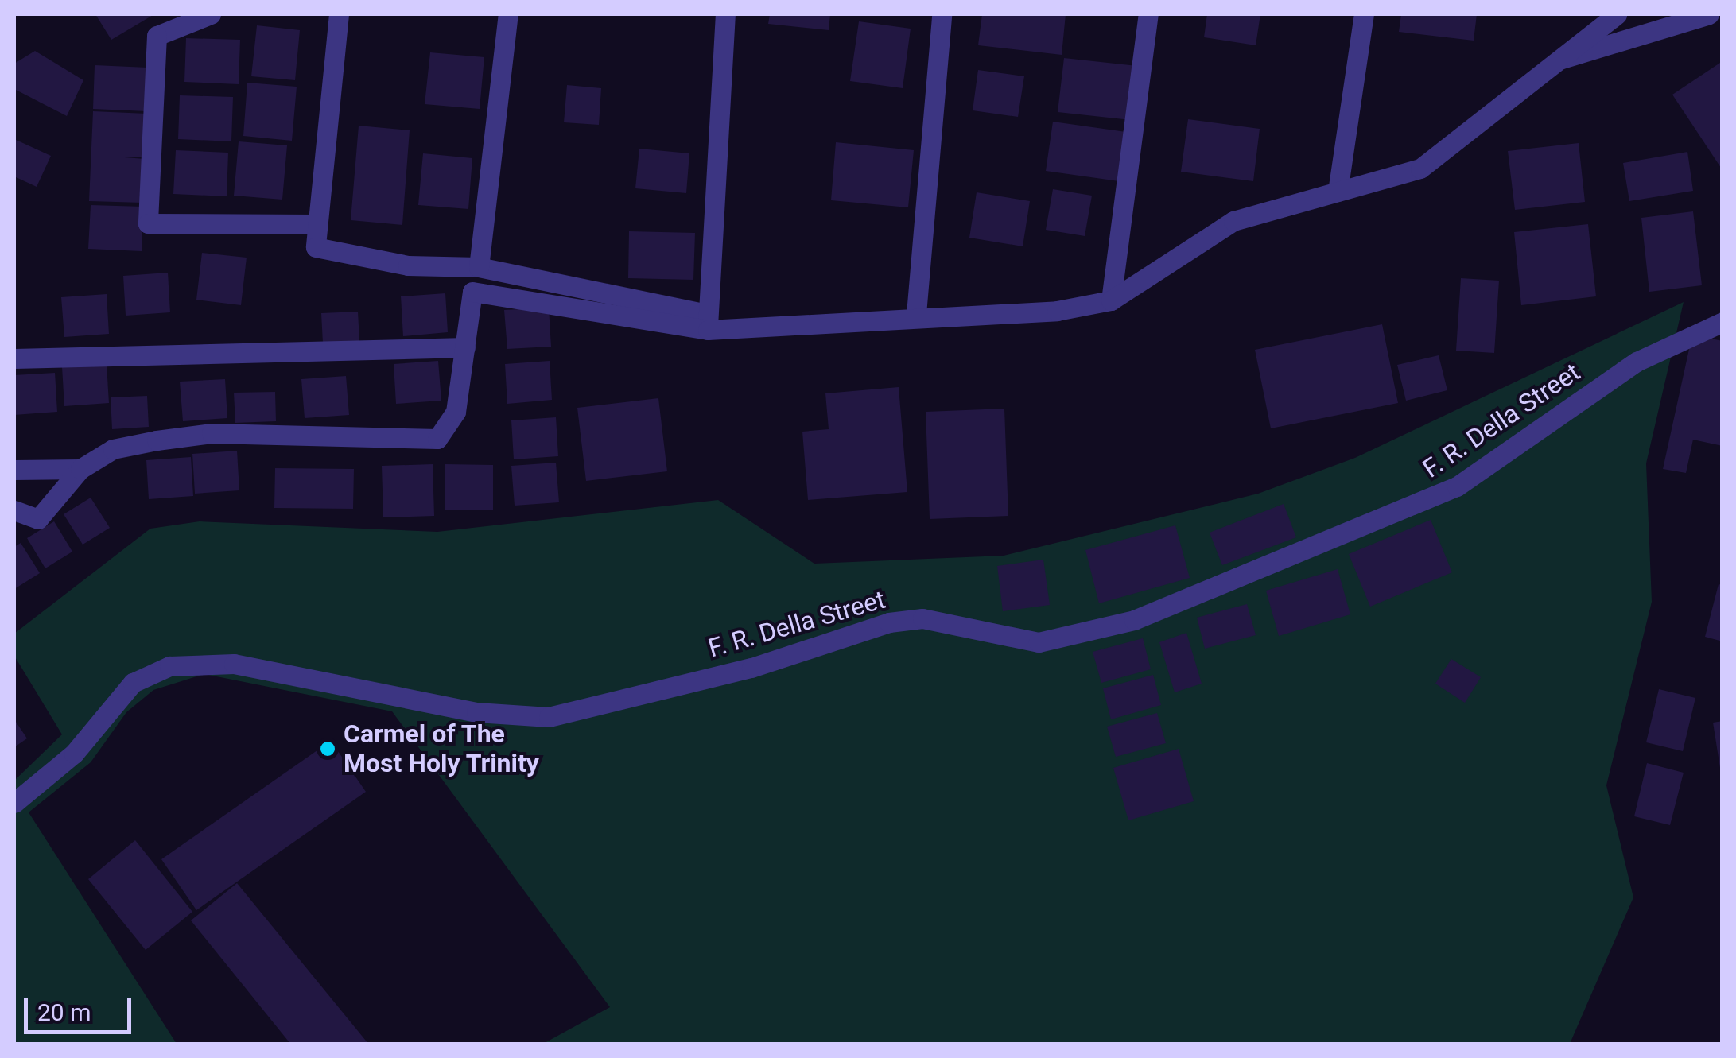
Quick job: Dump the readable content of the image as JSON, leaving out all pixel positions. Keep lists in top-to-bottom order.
{
  "streets": {
    "street": ["F. R. Della Street"]
  },
  "places": ["Carmel of The Most Holy Trinity"],
  "scale_bar": "20 m"
}
